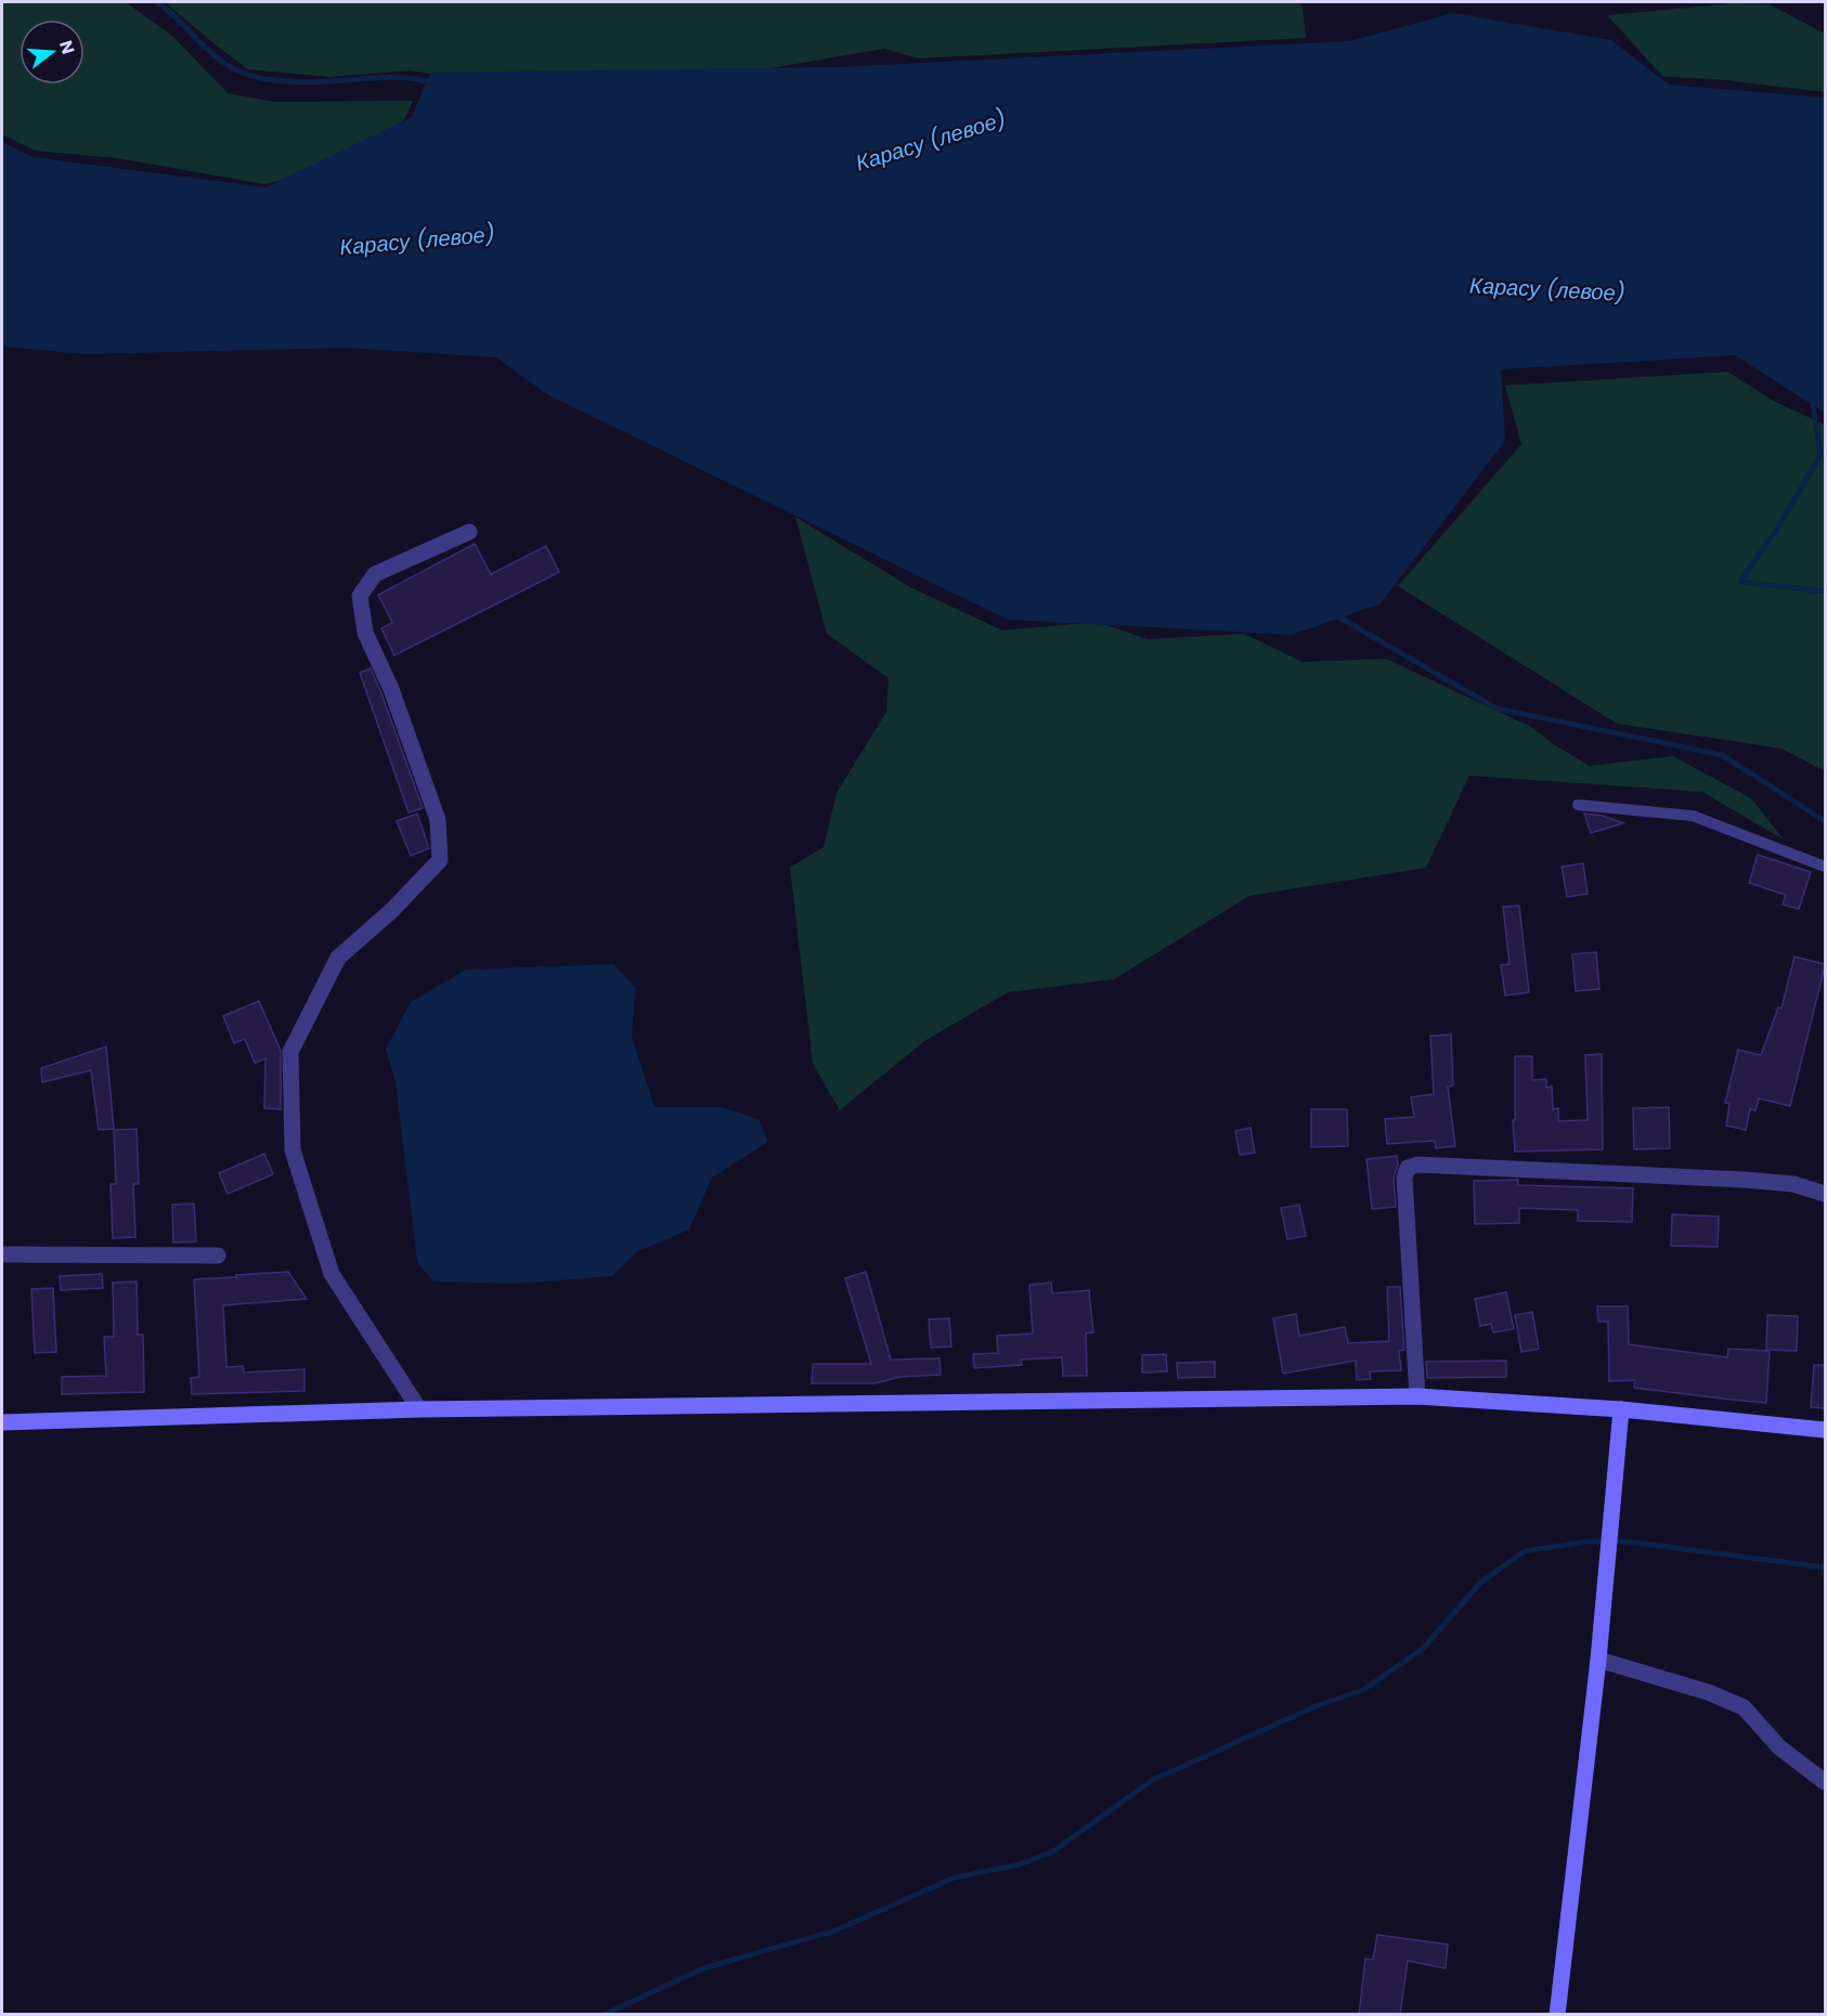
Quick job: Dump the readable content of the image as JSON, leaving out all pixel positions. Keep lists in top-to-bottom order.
{
  "water": ["Карасу (левое)"],
  "north": "right"
}
